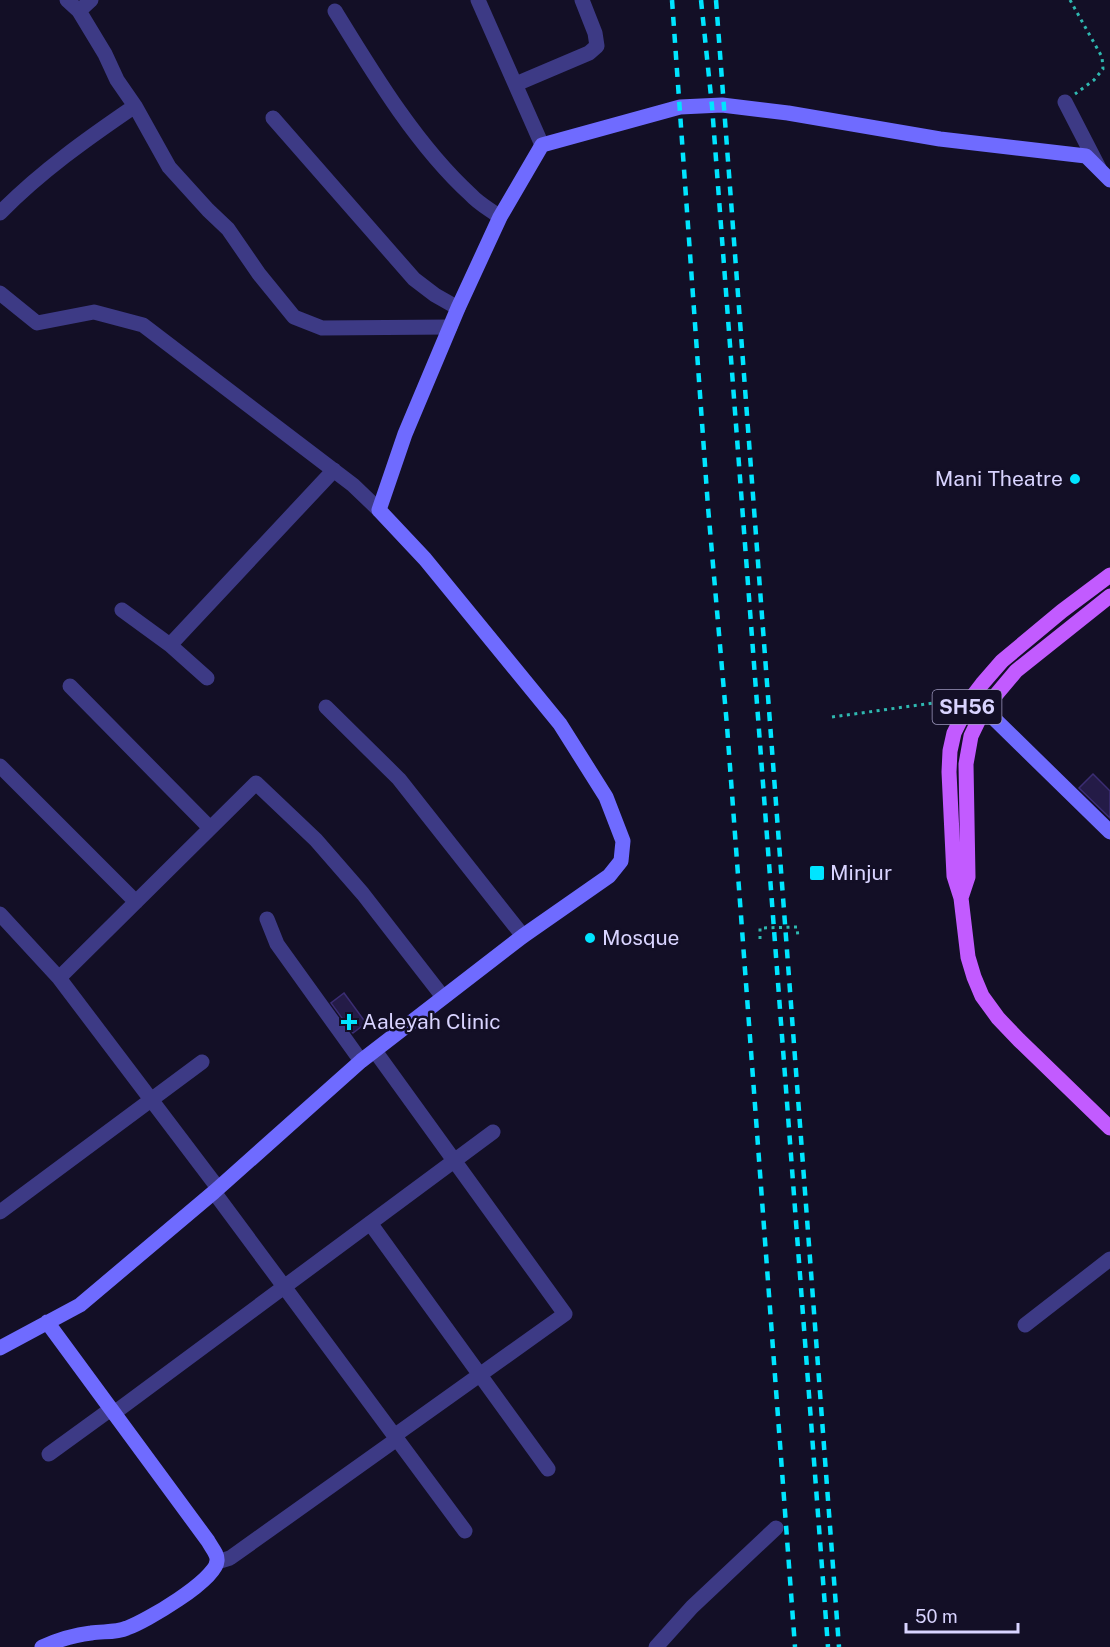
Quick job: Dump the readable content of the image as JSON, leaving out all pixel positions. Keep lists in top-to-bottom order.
{
  "streets": {
    "main road": ["SH56"]
  },
  "places": {
    "other": ["Mani Theatre", "Mosque"],
    "transit": ["Minjur"],
    "health": ["Aaleyah Clinic"]
  },
  "scale_bar": "50 m"
}
